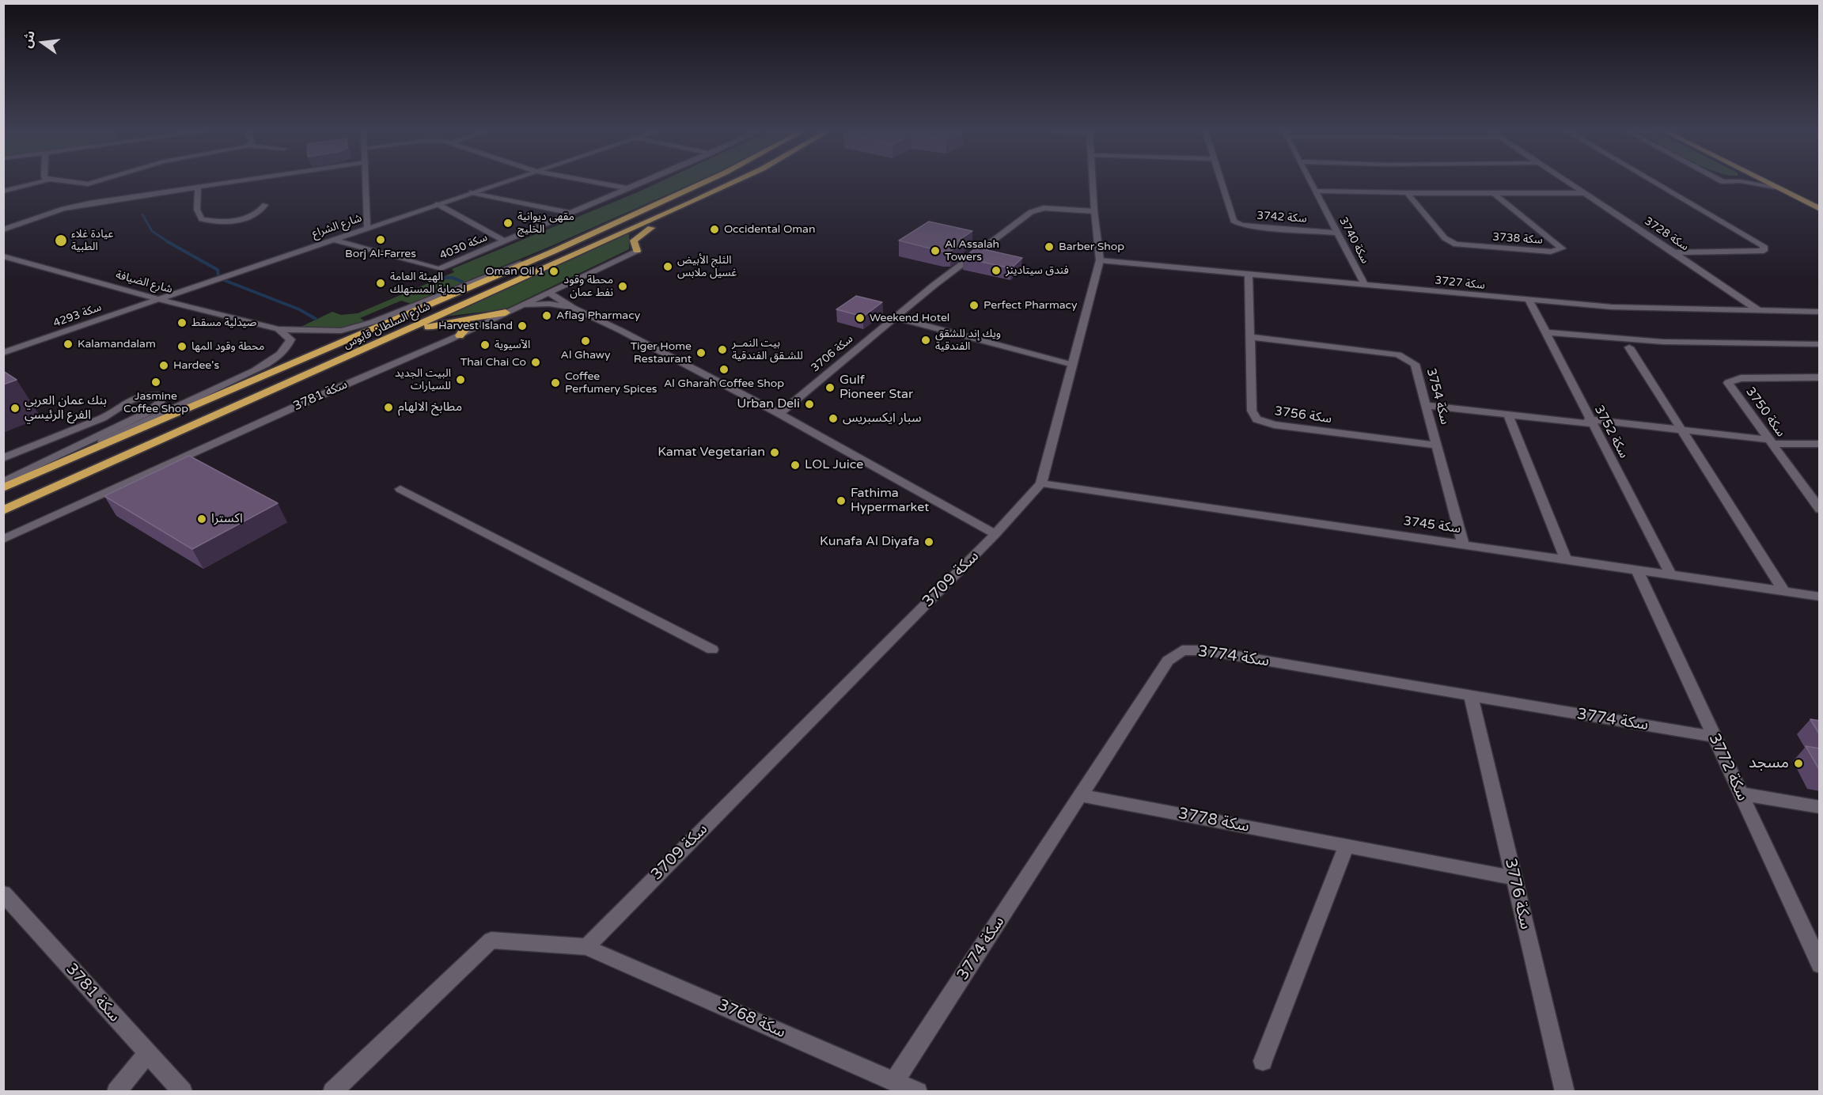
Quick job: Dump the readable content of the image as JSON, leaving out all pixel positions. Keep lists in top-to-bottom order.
{
  "streets": {
    "highway": ["شارع السلطان قابوس"],
    "street": [
      "سكة 3742",
      "شارع الشراع",
      "سكة 3728",
      "سكة 3738",
      "سكة 3740",
      "سكة 4030",
      "شارع الضيافة",
      "سكة 3727",
      "سكة 4293",
      "سكة 3706",
      "سكة 3781",
      "سكة 3754",
      "سكة 3750",
      "سكة 3756",
      "سكة 3752",
      "سكة 3745",
      "سكة 3709",
      "سكة 3774",
      "سكة 3772",
      "سكة 3778",
      "سكة 3776",
      "سكة 3768"
    ]
  },
  "crossings": [
    ["سكة 3742", "سكة 3740"],
    ["شارع الشراع", "سكة 4030"],
    ["شارع الشراع", "شارع الضيافة"],
    ["شارع الشراع", "سكة 4293"],
    ["سكة 3728", "سكة 3727"],
    ["سكة 3740", "سكة 3727"],
    ["شارع الضيافة", "سكة 4293"],
    ["شارع الضيافة", "شارع السلطان قابوس"],
    ["سكة 3727", "سكة 3756"],
    ["سكة 3727", "سكة 3752"],
    ["سكة 3727", "سكة 3709"],
    ["سكة 3706", "سكة 3709"],
    ["سكة 3754", "سكة 3756"],
    ["سكة 3754", "سكة 3745"],
    ["سكة 3752", "سكة 3745"],
    ["سكة 3745", "سكة 3709"],
    ["سكة 3745", "سكة 3772"],
    ["سكة 3709", "سكة 3768"],
    ["سكة 3774", "سكة 3772"],
    ["سكة 3774", "سكة 3778"],
    ["سكة 3774", "سكة 3776"],
    ["سكة 3774", "سكة 3768"],
    ["سكة 3778", "سكة 3776"]
  ],
  "places": [
    "مقهى ديوانية الخليج",
    "Occidental Oman",
    "Borj Al-Farres",
    "عيادة غلاء الطبية",
    "Barber Shop",
    "Al Assalah Towers",
    "الثلج الأبيض غسيل ملابس",
    "فندق سيتادينز",
    "Oman Oil 1",
    "الهيئة العامة لحماية المستهلك",
    "محطة وقود نفط عمان",
    "Perfect Pharmacy",
    "Aflag Pharmacy",
    "Weekend Hotel",
    "صيدلية مسقط",
    "Harvest Island",
    "ويك إند للشقق الفندقية",
    "Al Ghawy",
    "Kalamandalam",
    "الآسيوية",
    "محطة وقود المها",
    "بيت النمــر للشـقق الفندقية",
    "Tiger Home Restaurant",
    "Thai Chai Co",
    "Hardee's",
    "Al Gharah Coffee Shop",
    "البيت الجديد للسيارات",
    "Jasmine Coffee Shop",
    "Coffee Perfumery Spices",
    "Gulf Pioneer Star",
    "Urban Deli",
    "مطابخ الالهام",
    "بنك عمان العربي الفرع الرئيسي",
    "سبار ايكسبريس",
    "Kamat Vegetarian",
    "LOL Juice",
    "Fathima Hypermarket",
    "اكسترا",
    "Kunafa Al Diyafa",
    "مسجد"
  ],
  "north": "left"
}
